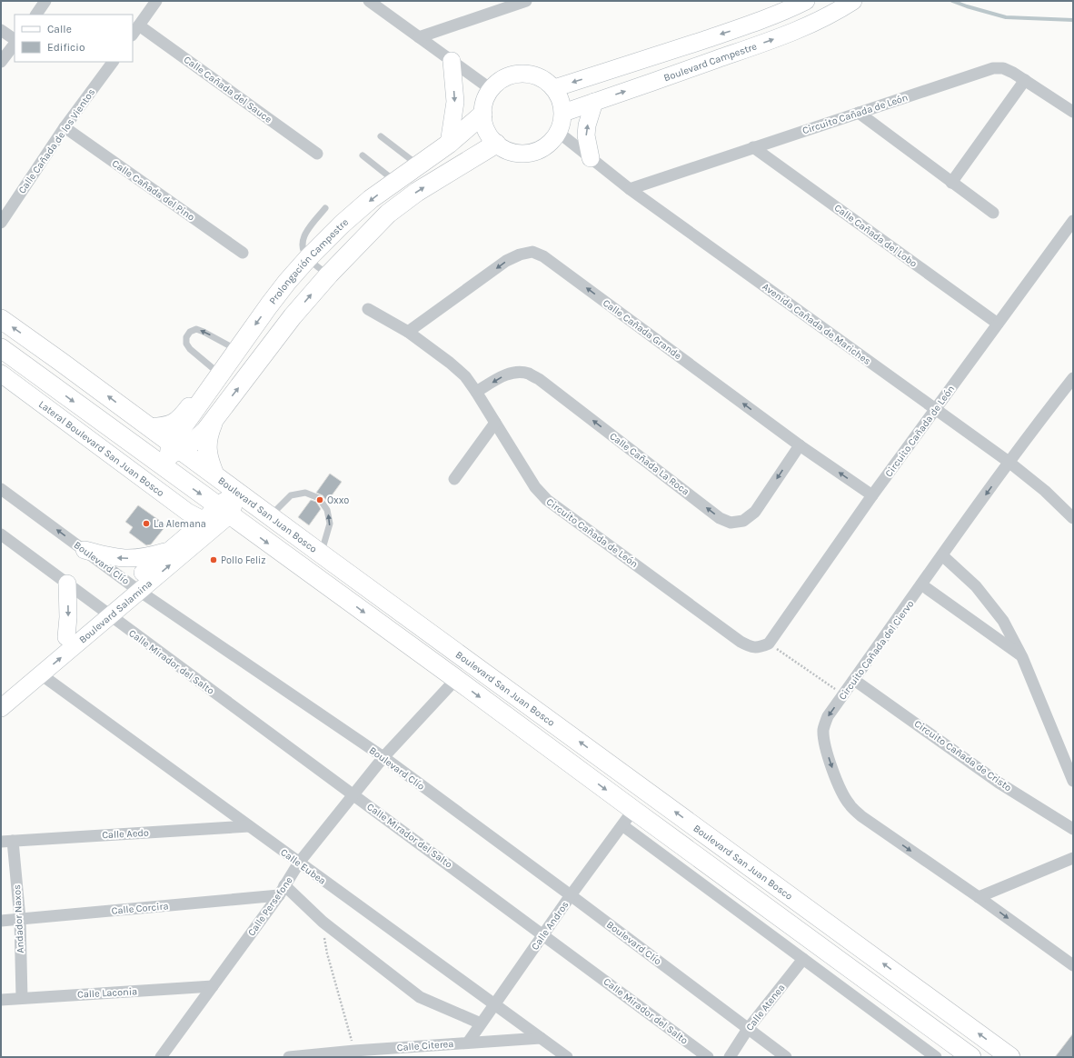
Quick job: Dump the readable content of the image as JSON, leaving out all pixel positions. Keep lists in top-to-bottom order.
{
  "streets": {
    "main road": ["Prolongación Campestre", "Boulevard San Juan Bosco"],
    "street": [
      "Boulevard Campestre",
      "Calle Cañada del Sauce",
      "Circuito Cañada de León",
      "Calle Cañada de los Vientos",
      "Calle Cañada del Pino",
      "Calle Cañada del Lobo",
      "Avenida Cañada de Mariches",
      "Calle Cañada Grande",
      "Lateral Boulevard San Juan Bosco",
      "Calle Cañada La Roca",
      "Boulevard Clío",
      "Boulevard Salamina",
      "Circuito Cañada del Ciervo",
      "Calle Mirador del Salto",
      "Circuito Cañada de Cristo",
      "Calle Aedo",
      "Calle Eubea",
      "Calle Persefone",
      "Calle Corcira",
      "Andador Naxos",
      "Calle Andros",
      "Calle Laconia",
      "Calle Atenea",
      "Calle Citerea"
    ]
  },
  "crossings": [
    ["Boulevard Campestre", "Prolongación Campestre"],
    ["Boulevard Campestre", "Avenida Cañada de Mariches"],
    ["Circuito Cañada de León", "Calle Cañada del Lobo"],
    ["Circuito Cañada de León", "Avenida Cañada de Mariches"],
    ["Circuito Cañada de León", "Calle Cañada Grande"],
    ["Circuito Cañada de León", "Calle Cañada La Roca"],
    ["Calle Cañada de los Vientos", "Calle Cañada del Pino"],
    ["Prolongación Campestre", "Avenida Cañada de Mariches"],
    ["Prolongación Campestre", "Boulevard San Juan Bosco"],
    ["Avenida Cañada de Mariches", "Circuito Cañada del Ciervo"],
    ["Calle Cañada Grande", "Calle Cañada La Roca"],
    ["Lateral Boulevard San Juan Bosco", "Boulevard Salamina"],
    ["Boulevard San Juan Bosco", "Boulevard Salamina"],
    ["Boulevard San Juan Bosco", "Calle Persefone"],
    ["Boulevard San Juan Bosco", "Calle Andros"],
    ["Boulevard Clío", "Boulevard Salamina"],
    ["Boulevard Clío", "Calle Persefone"],
    ["Boulevard Clío", "Calle Andros"],
    ["Boulevard Clío", "Calle Atenea"],
    ["Boulevard Salamina", "Calle Mirador del Salto"],
    ["Boulevard Salamina", "Calle Eubea"],
    ["Circuito Cañada del Ciervo", "Circuito Cañada de Cristo"],
    ["Calle Mirador del Salto", "Calle Persefone"],
    ["Calle Mirador del Salto", "Calle Andros"],
    ["Calle Aedo", "Calle Eubea"],
    ["Calle Aedo", "Andador Naxos"],
    ["Calle Eubea", "Calle Persefone"],
    ["Calle Eubea", "Calle Andros"],
    ["Calle Eubea", "Calle Citerea"],
    ["Calle Persefone", "Calle Corcira"],
    ["Calle Persefone", "Calle Laconia"],
    ["Calle Corcira", "Andador Naxos"],
    ["Andador Naxos", "Calle Laconia"],
    ["Calle Andros", "Calle Citerea"]
  ],
  "one_way": ["Calle Cañada Grande"],
  "places": ["Oxxo", "La Alemana", "Pollo Feliz"],
  "legend": ["Calle", "Edificio"]
}
